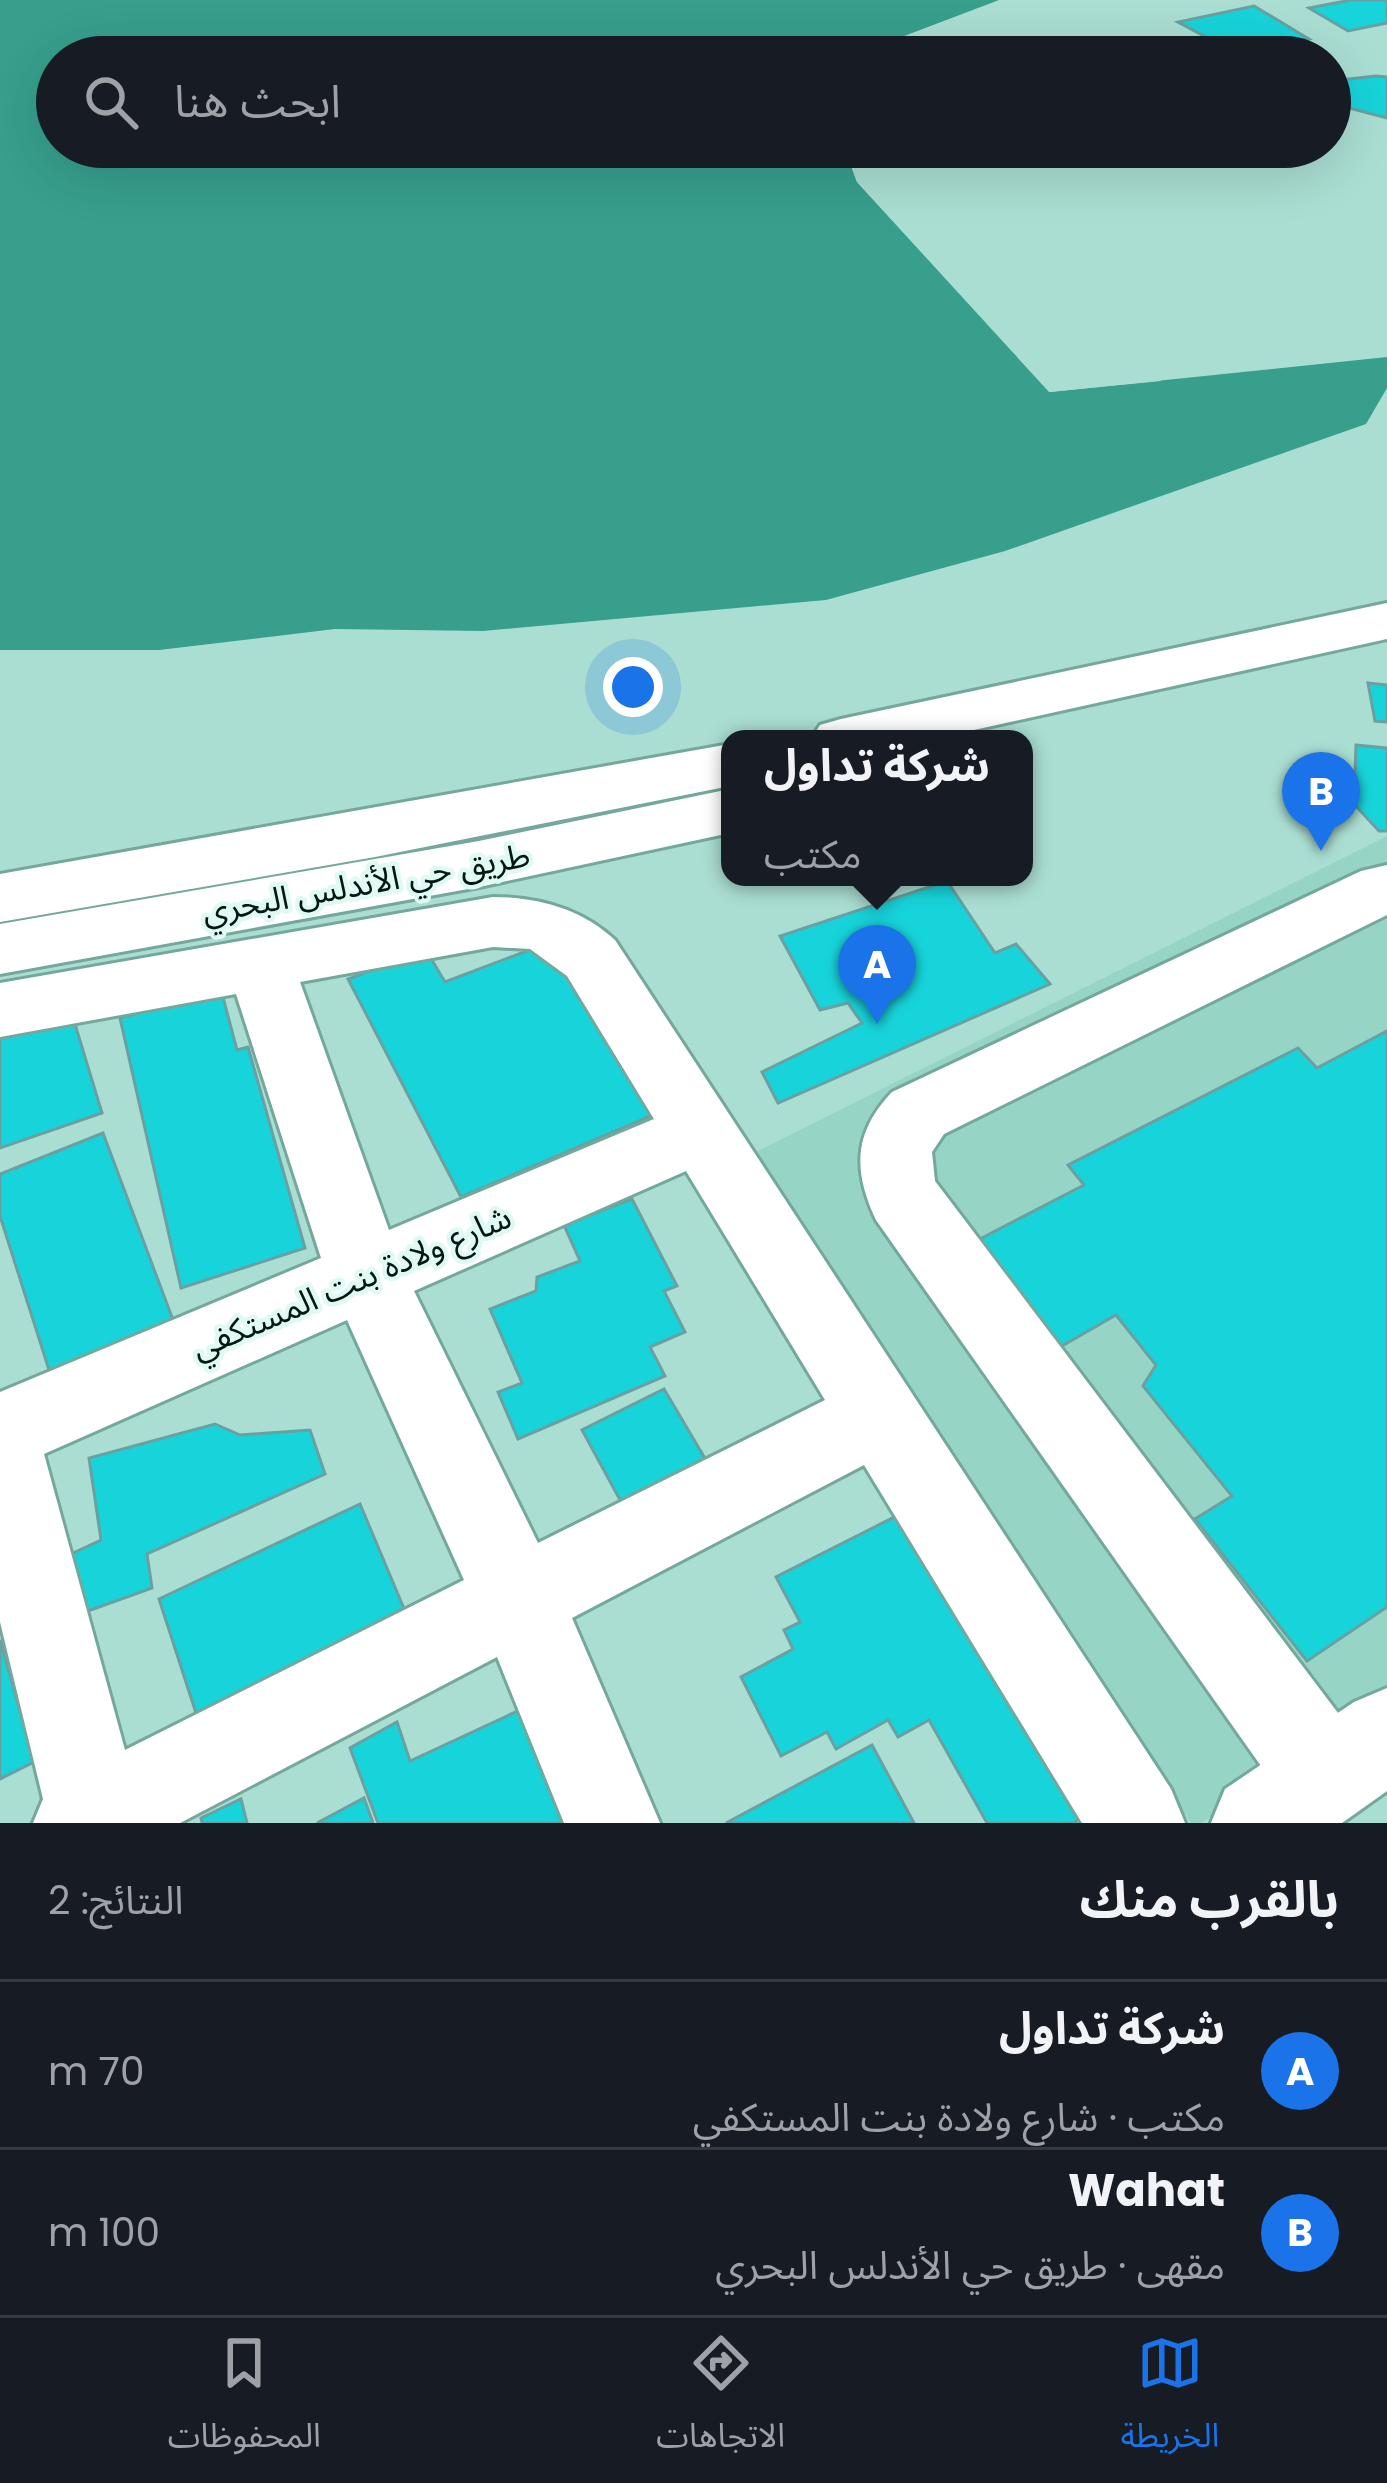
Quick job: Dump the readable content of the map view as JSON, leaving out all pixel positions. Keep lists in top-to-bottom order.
{
  "streets": {
    "street": ["طريق حي الأندلس البحري", "شارع ولادة بنت المستكفي"]
  },
  "page": {
    "search": "ابحث هنا",
    "popup": ["شركة تداول", "مكتب"],
    "pins": ["B", "A"],
    "heading": ["بالقرب منك", "النتائج: 2"],
    "list": [
      {
        "mark": "A",
        "name": "شركة تداول",
        "note": "مكتب · شارع ولادة بنت المستكفي",
        "value": "70 m"
      },
      {
        "mark": "B",
        "name": "Wahat",
        "note": "مقهى · طريق حي الأندلس البحري",
        "value": "100 m"
      }
    ],
    "nav": ["الخريطة", "الاتجاهات", "المحفوظات"]
  }
}
